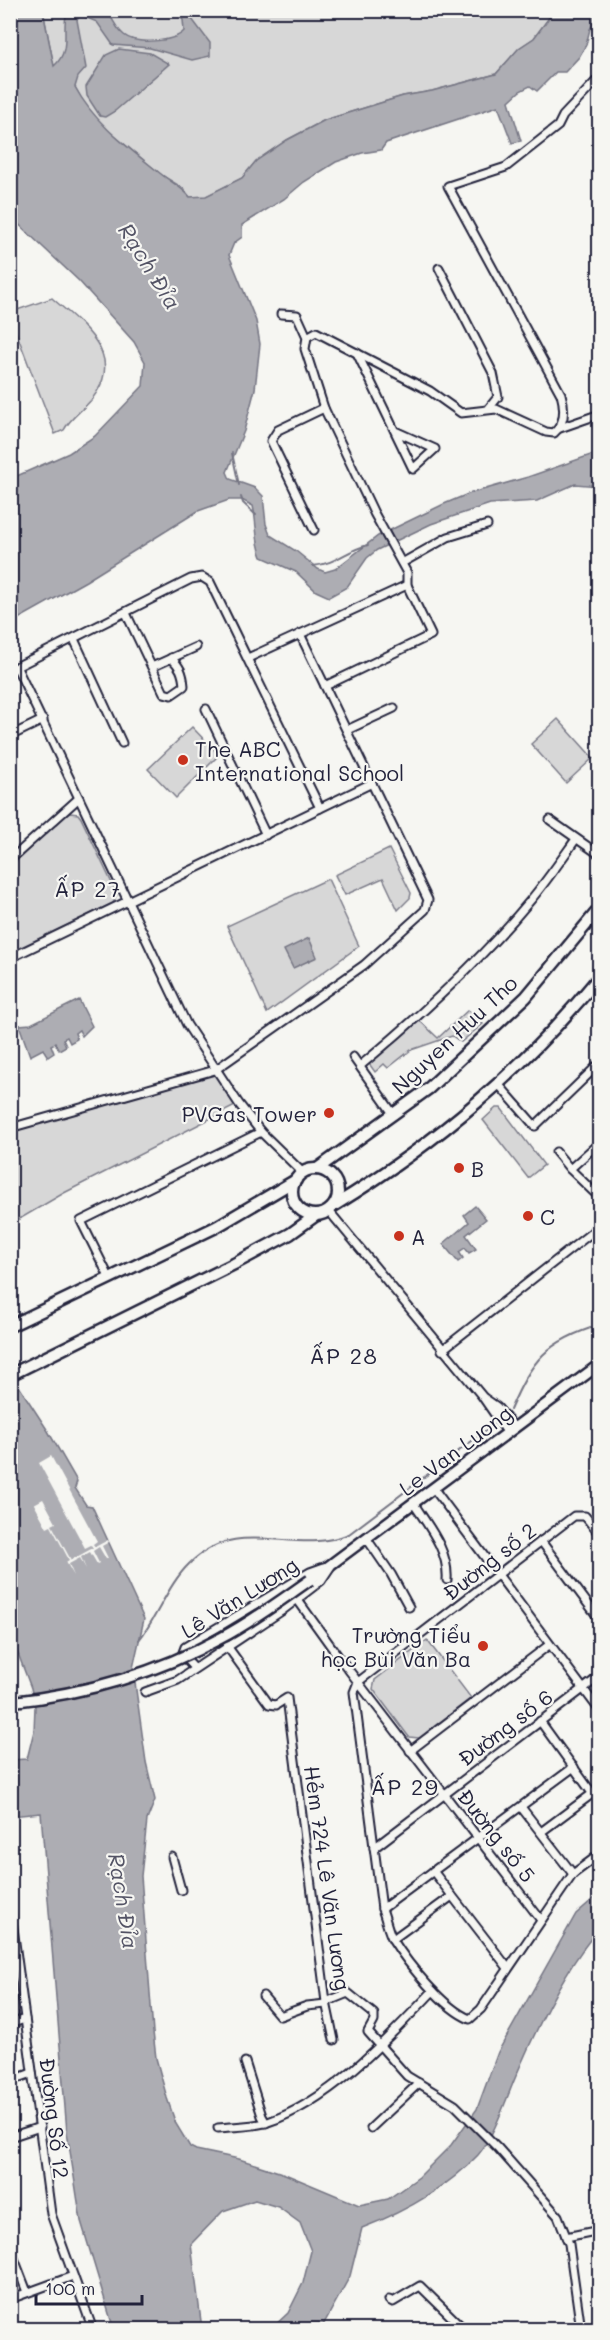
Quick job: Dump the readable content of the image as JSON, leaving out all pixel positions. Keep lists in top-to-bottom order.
{
  "streets": {
    "main road": ["Nguyen Huu Tho", "Le Van Luong"],
    "street": [
      "Đường số 2",
      "Lê Văn Lương",
      "Đường số 6",
      "Đường số 5",
      "Hẻm 724 Lê Văn Lương",
      "Đường Số 12"
    ]
  },
  "crossings": [
    ["Le Van Luong", "Lê Văn Lương"],
    ["Le Van Luong", "Đường số 5"],
    ["Le Van Luong", "Hẻm 724 Lê Văn Lương"],
    ["Đường số 2", "Đường số 5"],
    ["Đường số 6", "Đường số 5"]
  ],
  "districts": ["ẤP 27", "ẤP 28", "ẤP 29"],
  "water": ["Rạch Đỉa"],
  "places": [
    "The ABC International School",
    "PVGas Tower",
    "B",
    "C",
    "A",
    "Trường Tiểu học Bùi Văn Ba"
  ],
  "scale_bar": "100 m"
}
